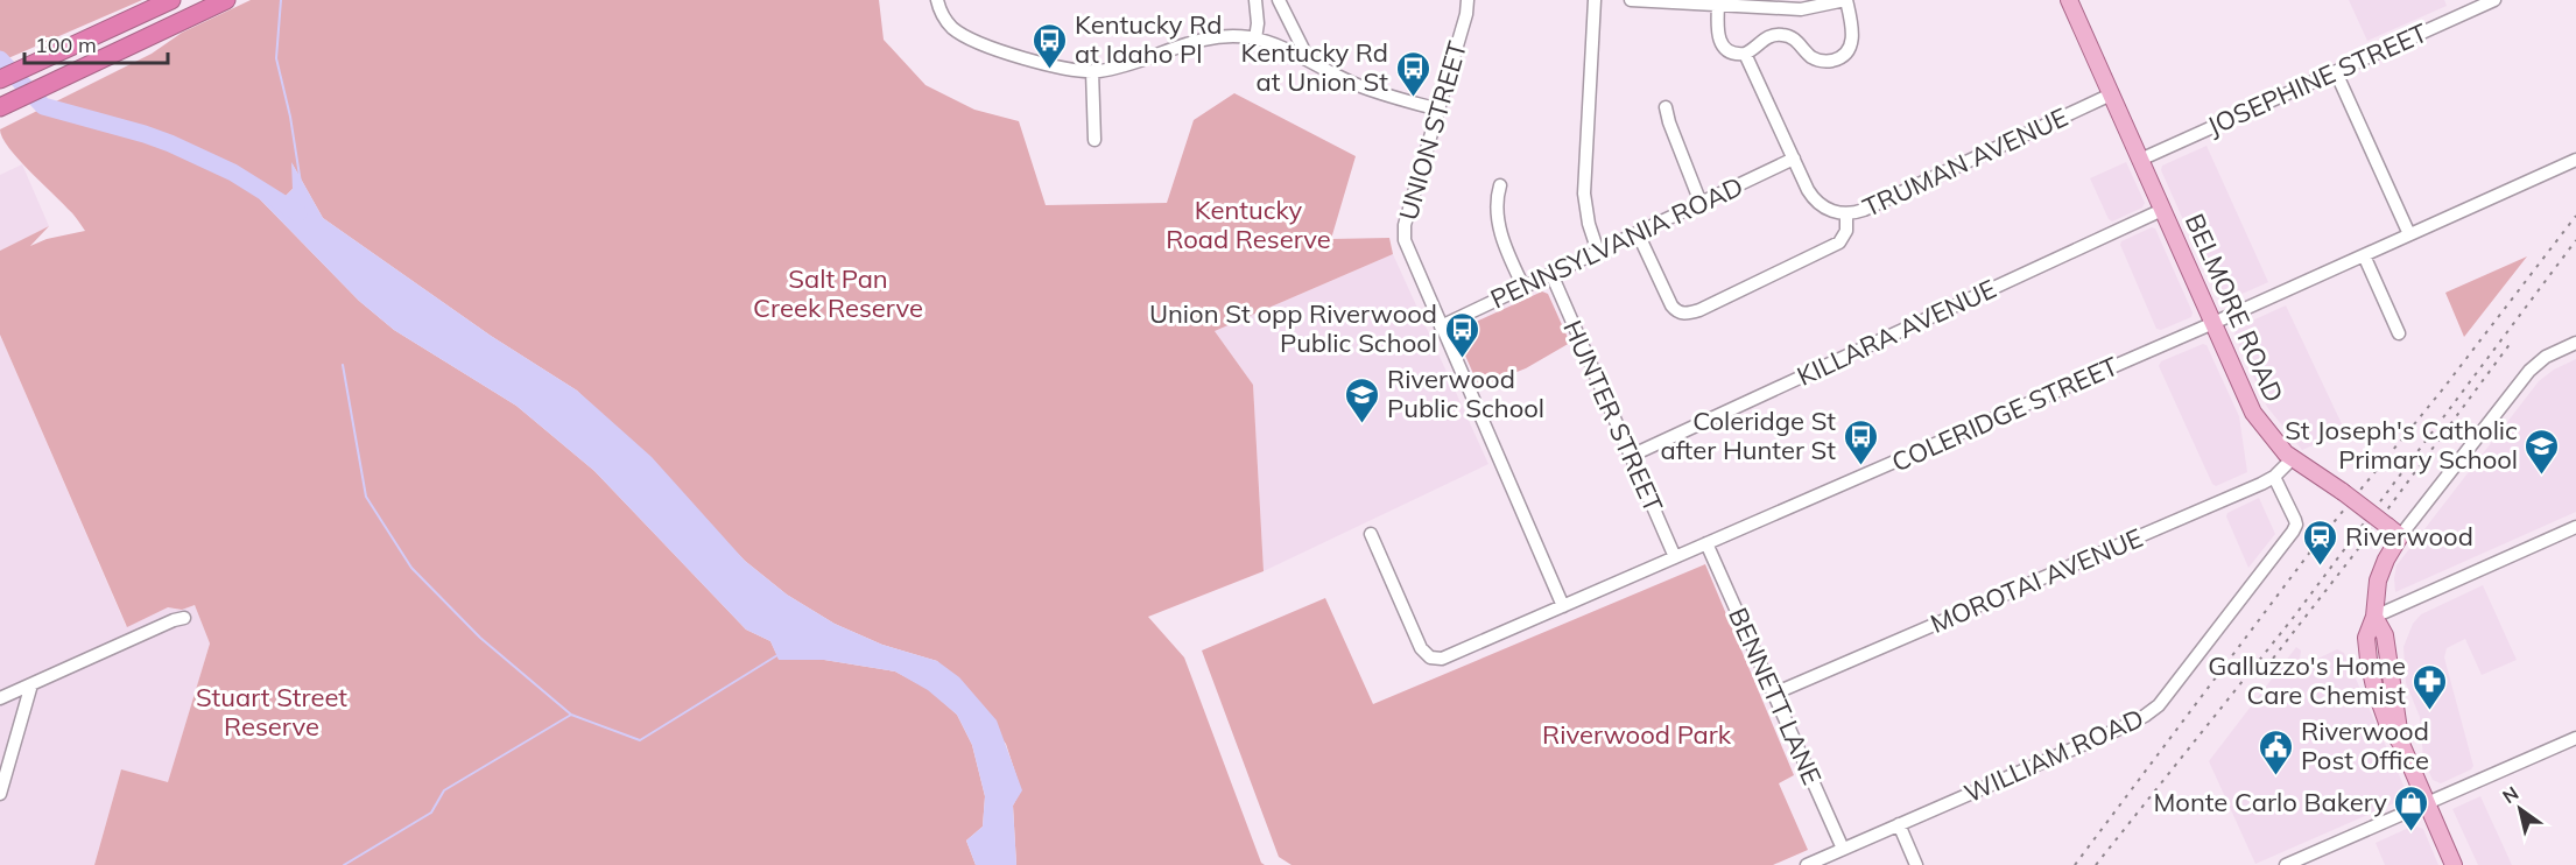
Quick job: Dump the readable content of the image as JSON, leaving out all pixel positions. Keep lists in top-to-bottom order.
{
  "streets": {
    "main road": ["BELMORE ROAD"],
    "street": [
      "JOSEPHINE STREET",
      "UNION STREET",
      "TRUMAN AVENUE",
      "PENNSYLVANIA ROAD",
      "KILLARA AVENUE",
      "COLERIDGE STREET",
      "HUNTER STREET",
      "MOROTAI AVENUE",
      "BENNETT LANE",
      "WILLIAM ROAD"
    ]
  },
  "crossings": [
    ["JOSEPHINE STREET", "BELMORE ROAD"],
    ["UNION STREET", "PENNSYLVANIA ROAD"],
    ["UNION STREET", "COLERIDGE STREET"],
    ["TRUMAN AVENUE", "PENNSYLVANIA ROAD"],
    ["TRUMAN AVENUE", "BELMORE ROAD"],
    ["PENNSYLVANIA ROAD", "HUNTER STREET"],
    ["BELMORE ROAD", "KILLARA AVENUE"],
    ["BELMORE ROAD", "COLERIDGE STREET"],
    ["BELMORE ROAD", "MOROTAI AVENUE"],
    ["KILLARA AVENUE", "HUNTER STREET"],
    ["COLERIDGE STREET", "HUNTER STREET"],
    ["COLERIDGE STREET", "BENNETT LANE"],
    ["MOROTAI AVENUE", "BENNETT LANE"],
    ["MOROTAI AVENUE", "WILLIAM ROAD"],
    ["BENNETT LANE", "WILLIAM ROAD"]
  ],
  "parks": [
    "Kentucky Road Reserve",
    "Salt Pan Creek Reserve",
    "Stuart Street Reserve",
    "Riverwood Park"
  ],
  "places": {
    "bus stop": [
      "Kentucky Rd at Idaho Pl",
      "Kentucky Rd at Union St",
      "Union St opp Riverwood Public School",
      "Coleridge St after Hunter St"
    ],
    "school or university": ["Riverwood Public School", "St Joseph's Catholic Primary School"],
    "station": ["Riverwood"],
    "pharmacy": ["Galluzzo's Home Care Chemist"],
    "public building": ["Riverwood Post Office"],
    "shop": ["Monte Carlo Bakery"]
  },
  "scale_bar": "100 m",
  "north": "top left"
}
